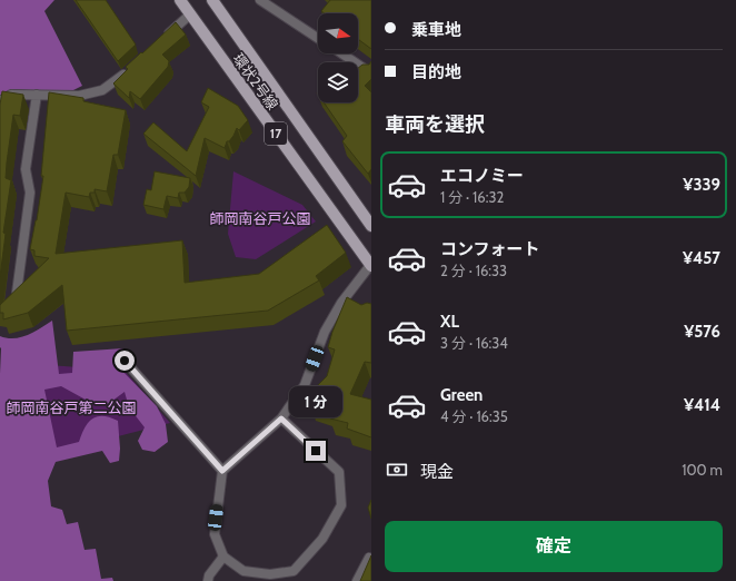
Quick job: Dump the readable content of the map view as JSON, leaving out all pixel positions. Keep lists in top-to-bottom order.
{
  "streets": {
    "main road": ["環状2号線", "17"]
  },
  "parks": ["師岡南谷戸公園", "師岡南谷戸第二公園"],
  "north": "right",
  "page": {
    "banner": ["乗車地", "目的地"],
    "heading": "車両を選択",
    "list": [
      {
        "name": "エコノミー",
        "note": "1 分 · 16:32",
        "value": "¥339"
      },
      {
        "name": "コンフォート",
        "note": "2 分 · 16:33",
        "value": "¥457"
      },
      {
        "name": "XL",
        "note": "3 分 · 16:34",
        "value": "¥576"
      },
      {
        "name": "Green",
        "note": "4 分 · 16:35",
        "value": "¥414"
      }
    ],
    "bubble": "1 分",
    "pay": ["現金", "100 m"],
    "buttons": "確定"
  }
}
